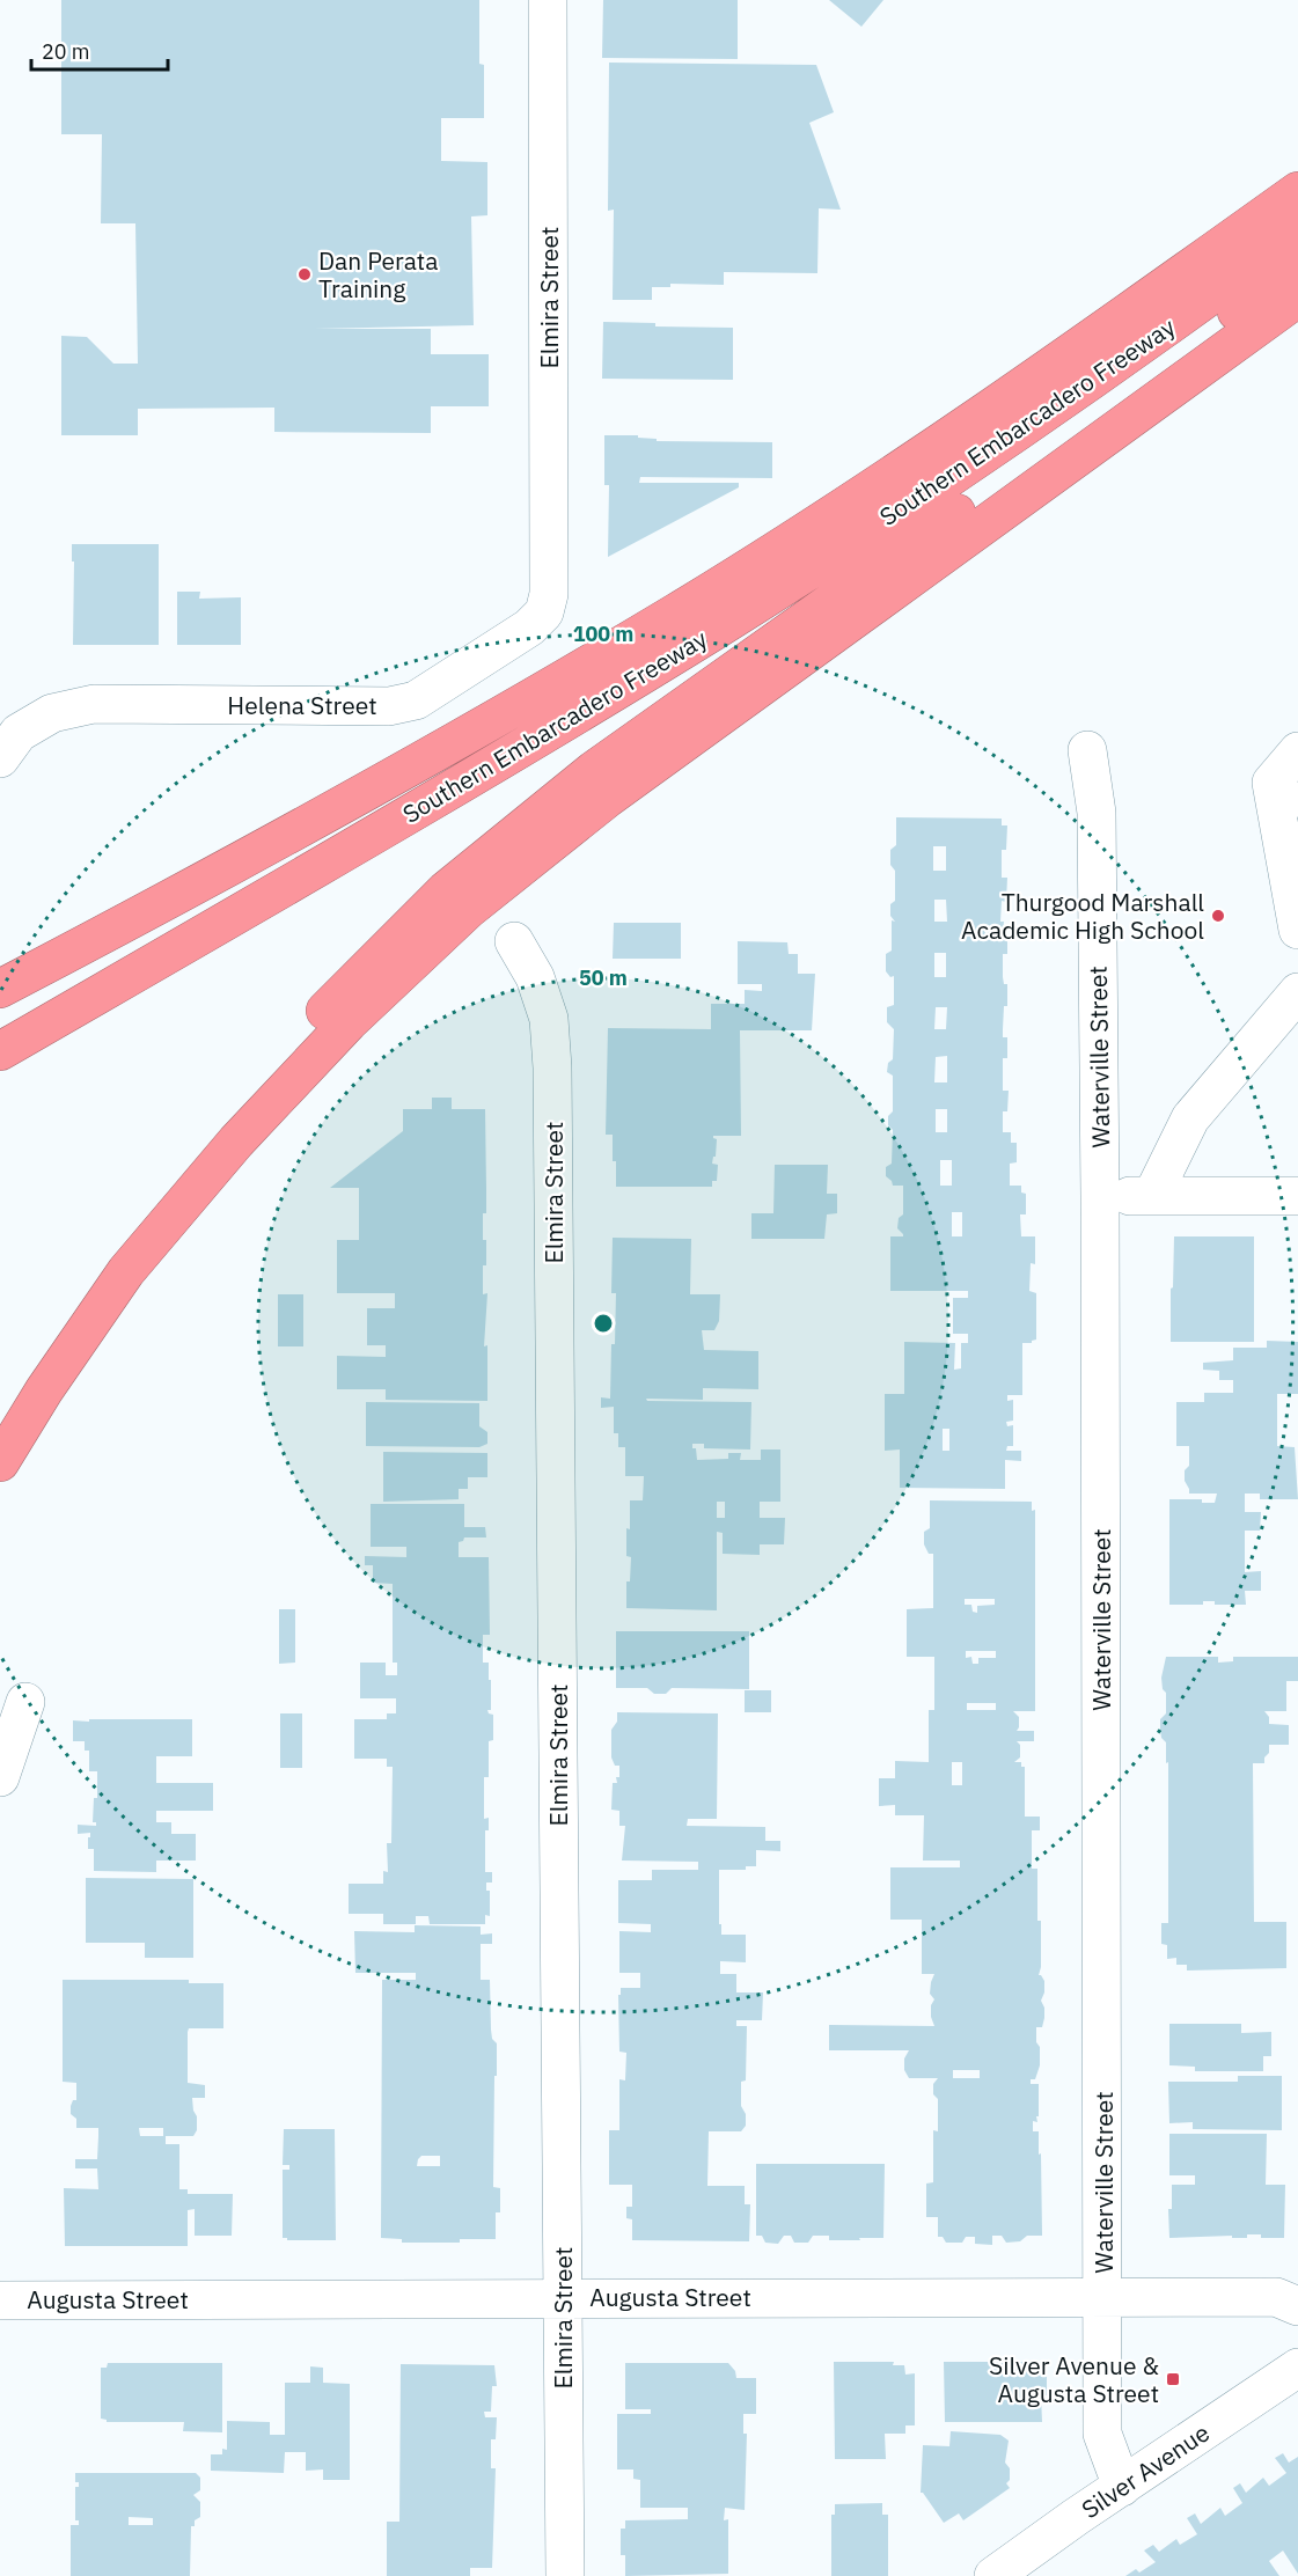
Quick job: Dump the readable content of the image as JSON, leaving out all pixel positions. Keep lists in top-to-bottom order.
{
  "streets": {
    "highway": ["Southern Embarcadero Freeway"],
    "street": [
      "Elmira Street",
      "Helena Street",
      "Waterville Street",
      "Augusta Street",
      "Silver Avenue"
    ]
  },
  "crossings": [
    ["Elmira Street", "Helena Street"],
    ["Elmira Street", "Augusta Street"],
    ["Waterville Street", "Augusta Street"],
    ["Waterville Street", "Silver Avenue"]
  ],
  "places": {
    "other": ["Dan Perata Training", "Thurgood Marshall Academic High School"],
    "transit": ["Silver Avenue & Augusta Street"]
  },
  "scale_bar": "20 m",
  "rings": ["100 m", "50 m"]
}
